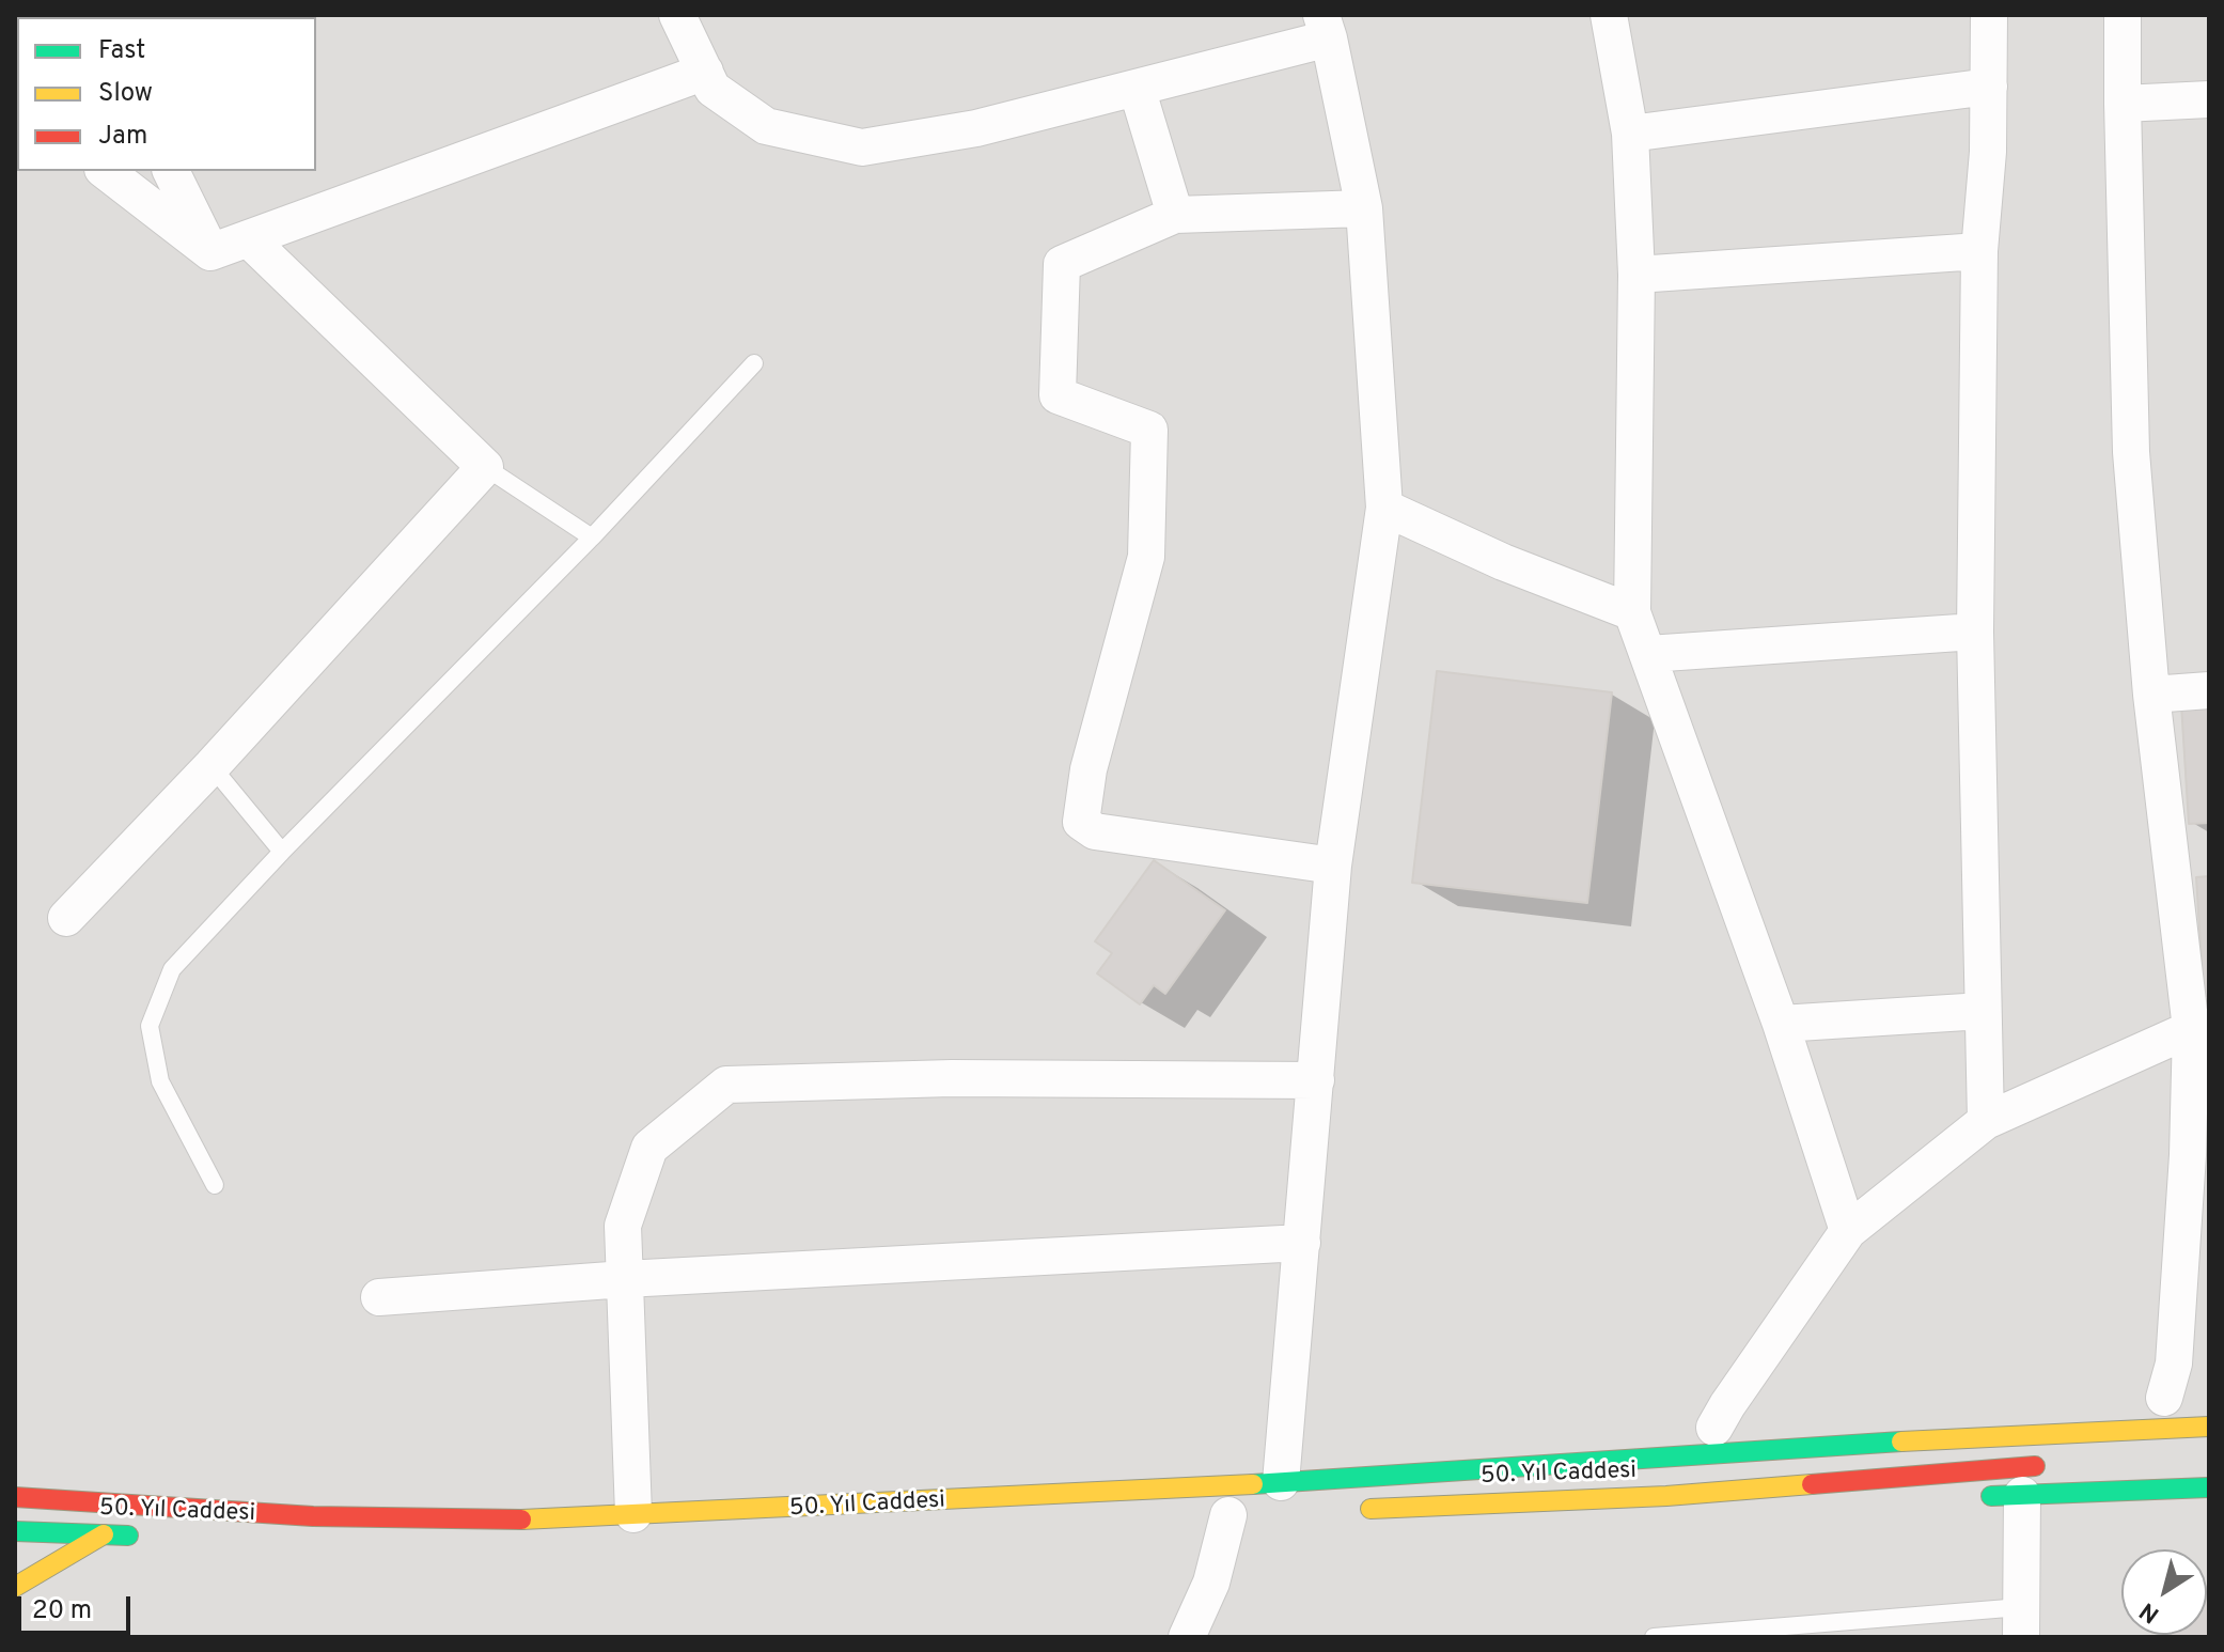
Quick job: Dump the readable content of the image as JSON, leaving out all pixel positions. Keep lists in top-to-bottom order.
{
  "streets": {
    "main road": ["50. Yıl Caddesi"]
  },
  "legend": ["Fast", "Slow", "Jam"],
  "scale_bar": "20 m",
  "north": "bottom left"
}
